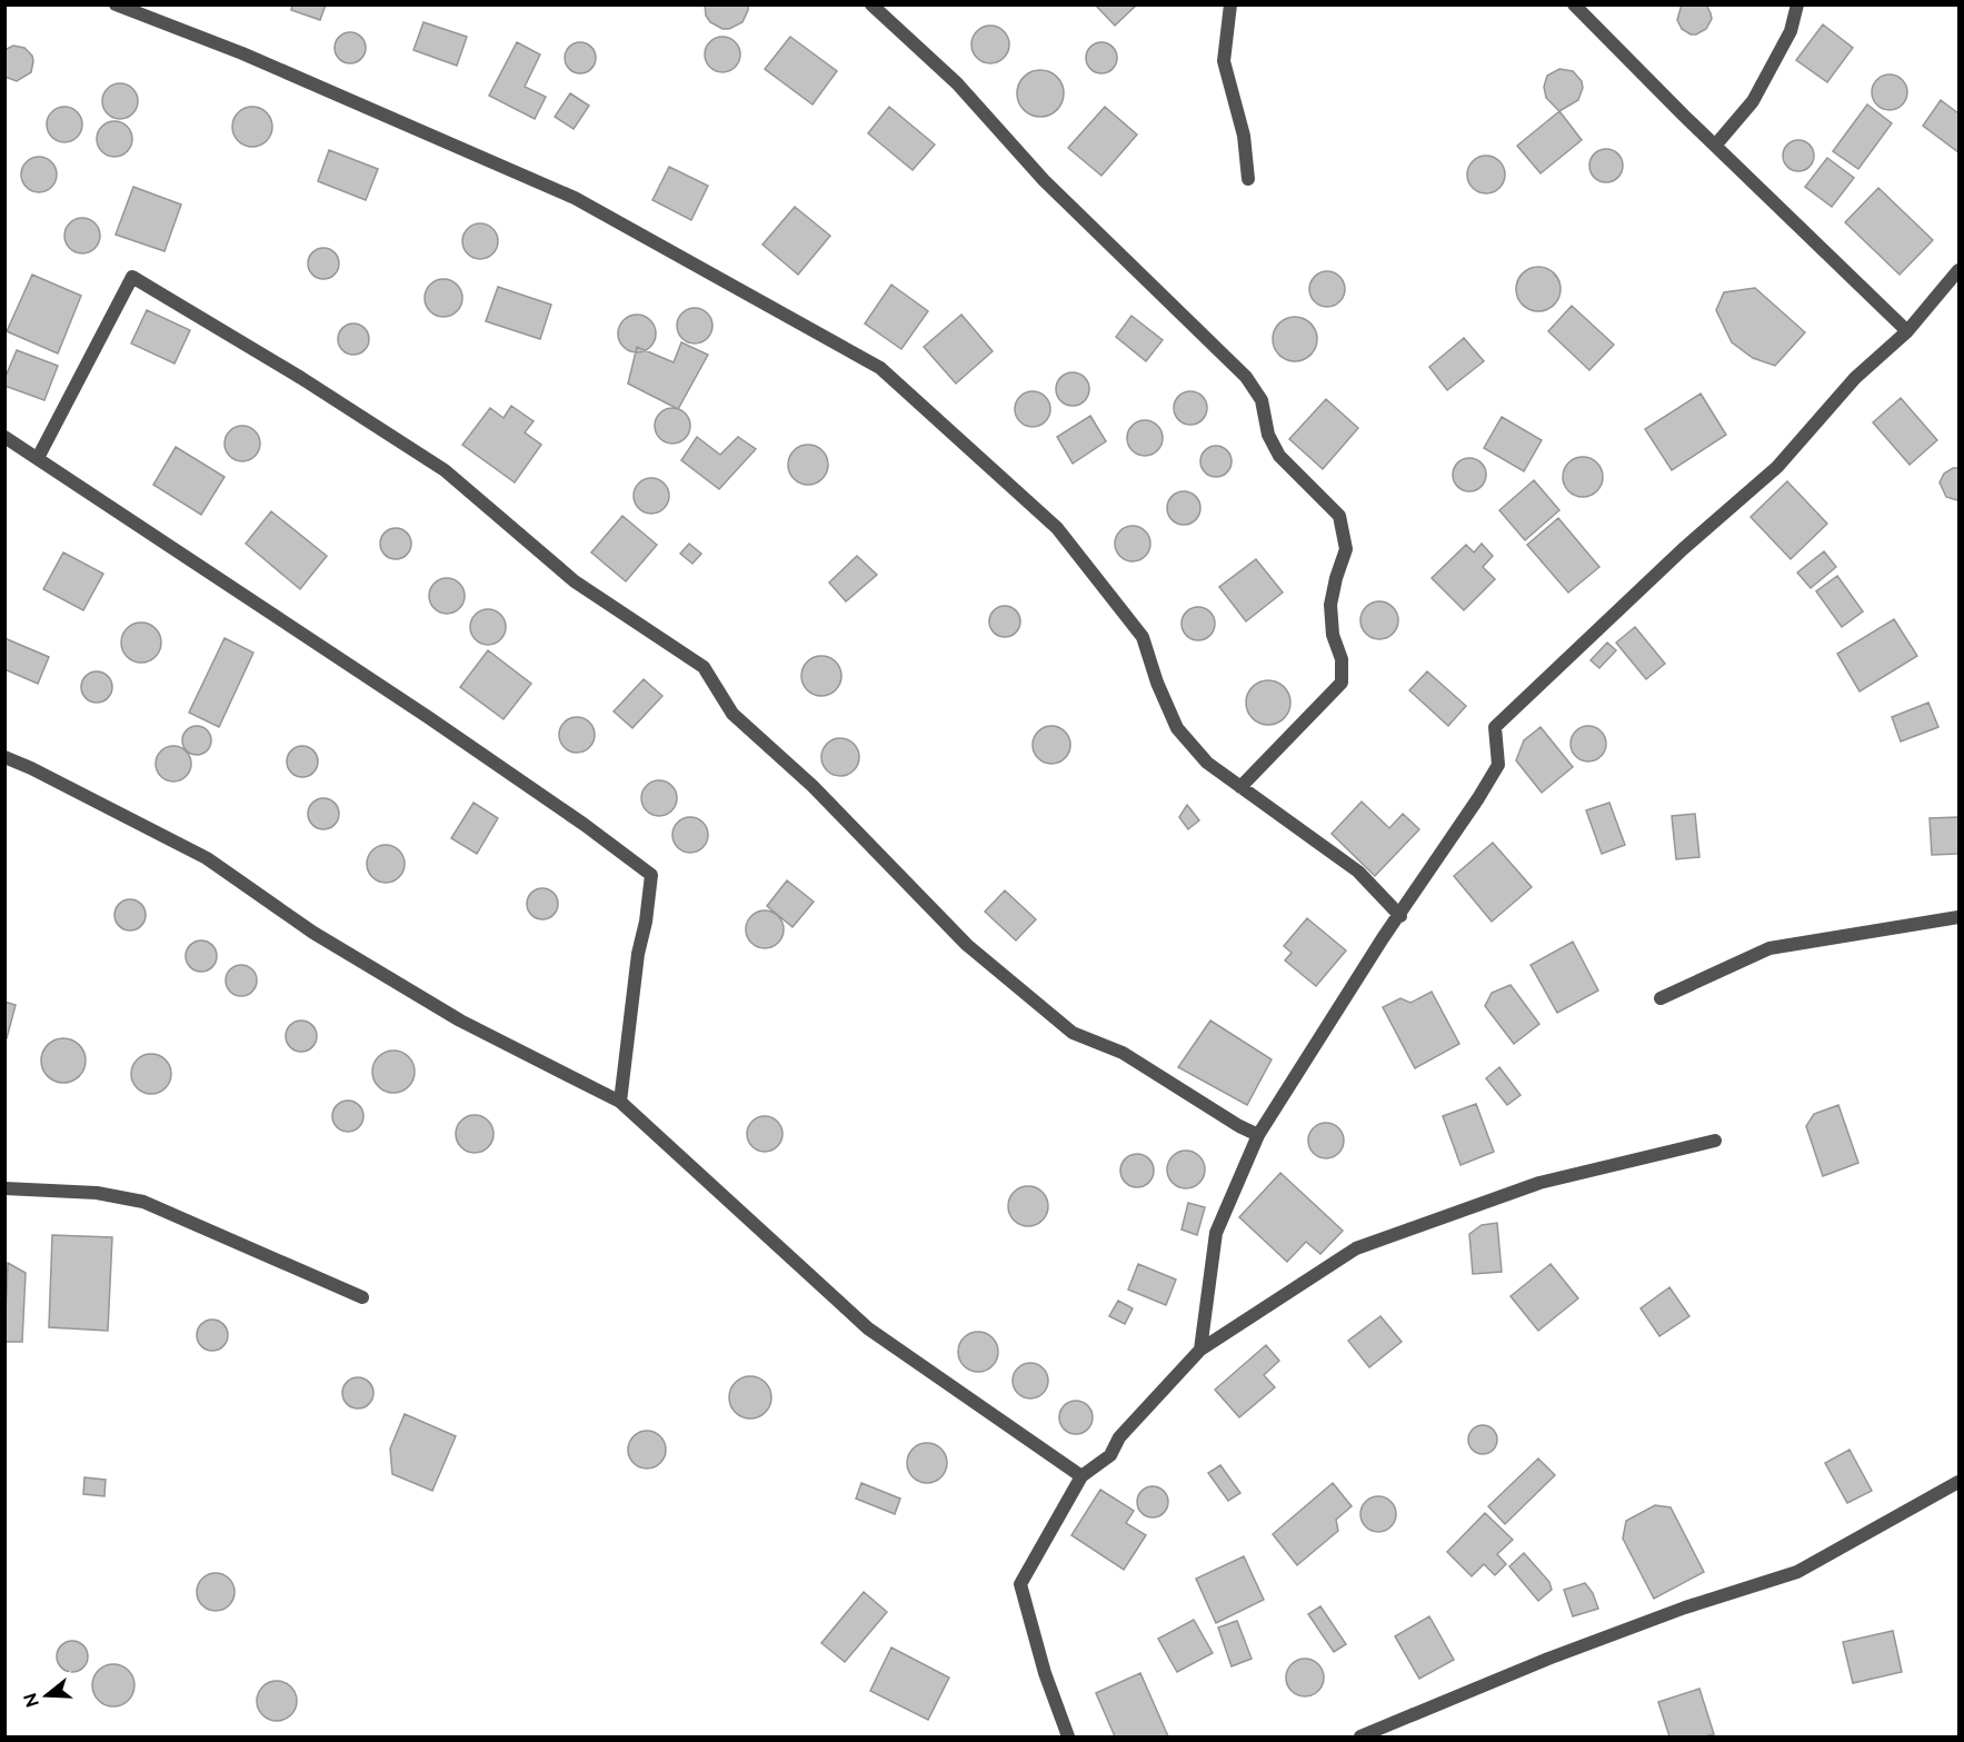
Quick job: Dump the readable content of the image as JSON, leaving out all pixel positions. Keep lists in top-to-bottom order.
{
  "north": "left"
}
